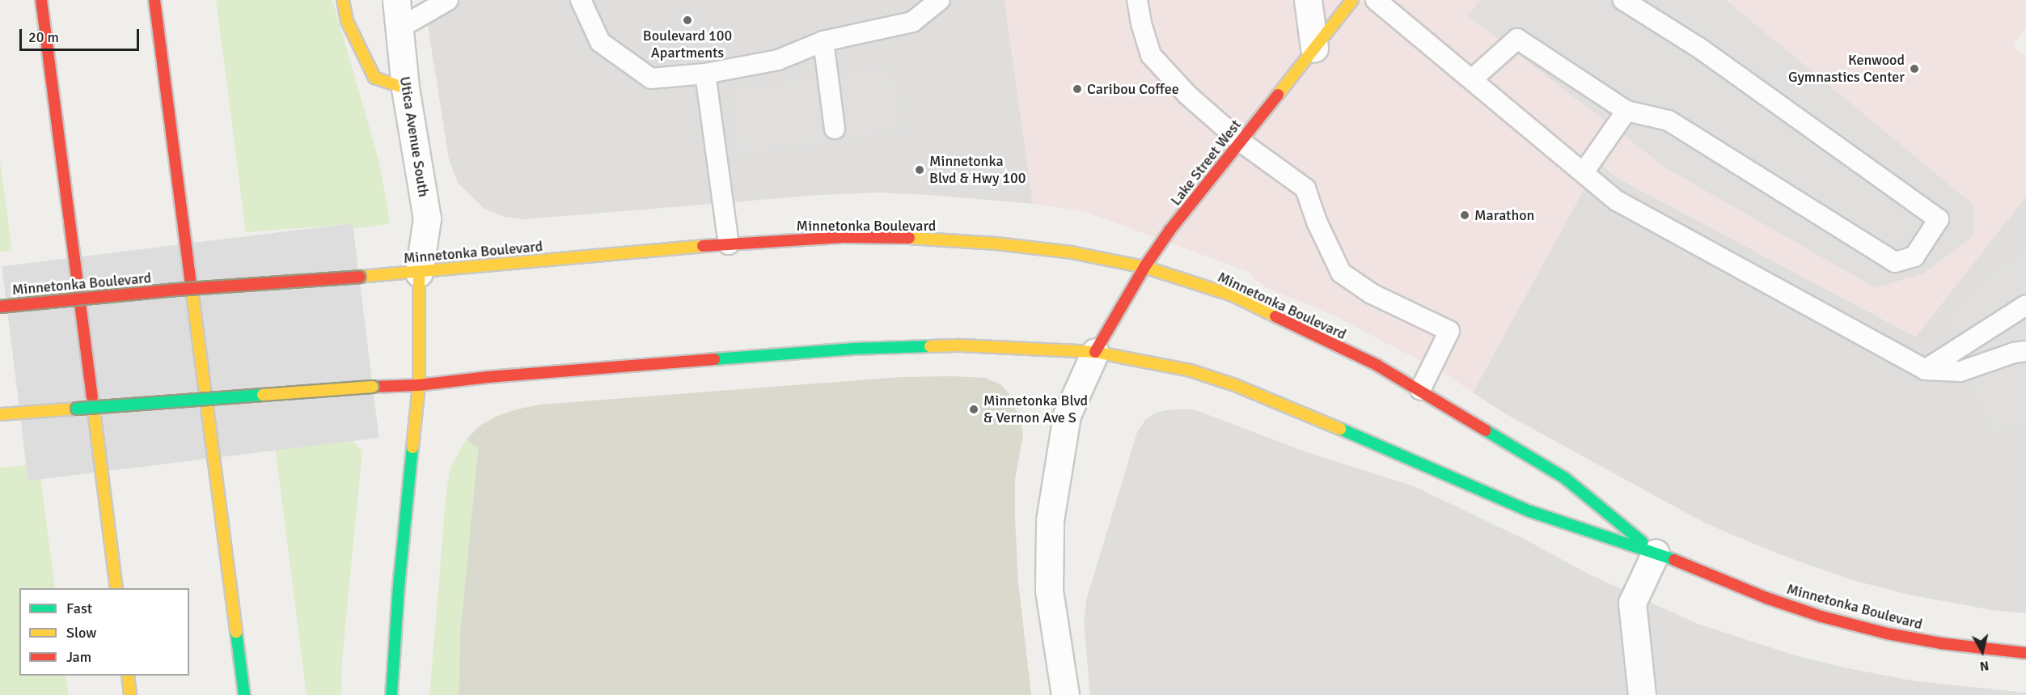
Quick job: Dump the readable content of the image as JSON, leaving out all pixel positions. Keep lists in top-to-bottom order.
{
  "streets": {
    "main road": ["Lake Street West", "Minnetonka Boulevard"],
    "street": ["Utica Avenue South"]
  },
  "crossings": [
    ["Utica Avenue South", "Minnetonka Boulevard"],
    ["Lake Street West", "Minnetonka Boulevard"]
  ],
  "places": [
    "Boulevard 100 Apartments",
    "Kenwood Gymnastics Center",
    "Caribou Coffee",
    "Minnetonka Blvd & Hwy 100",
    "Marathon",
    "Minnetonka Blvd & Vernon Ave S"
  ],
  "legend": ["Fast", "Slow", "Jam"],
  "scale_bar": "20 m",
  "north": "bottom"
}
